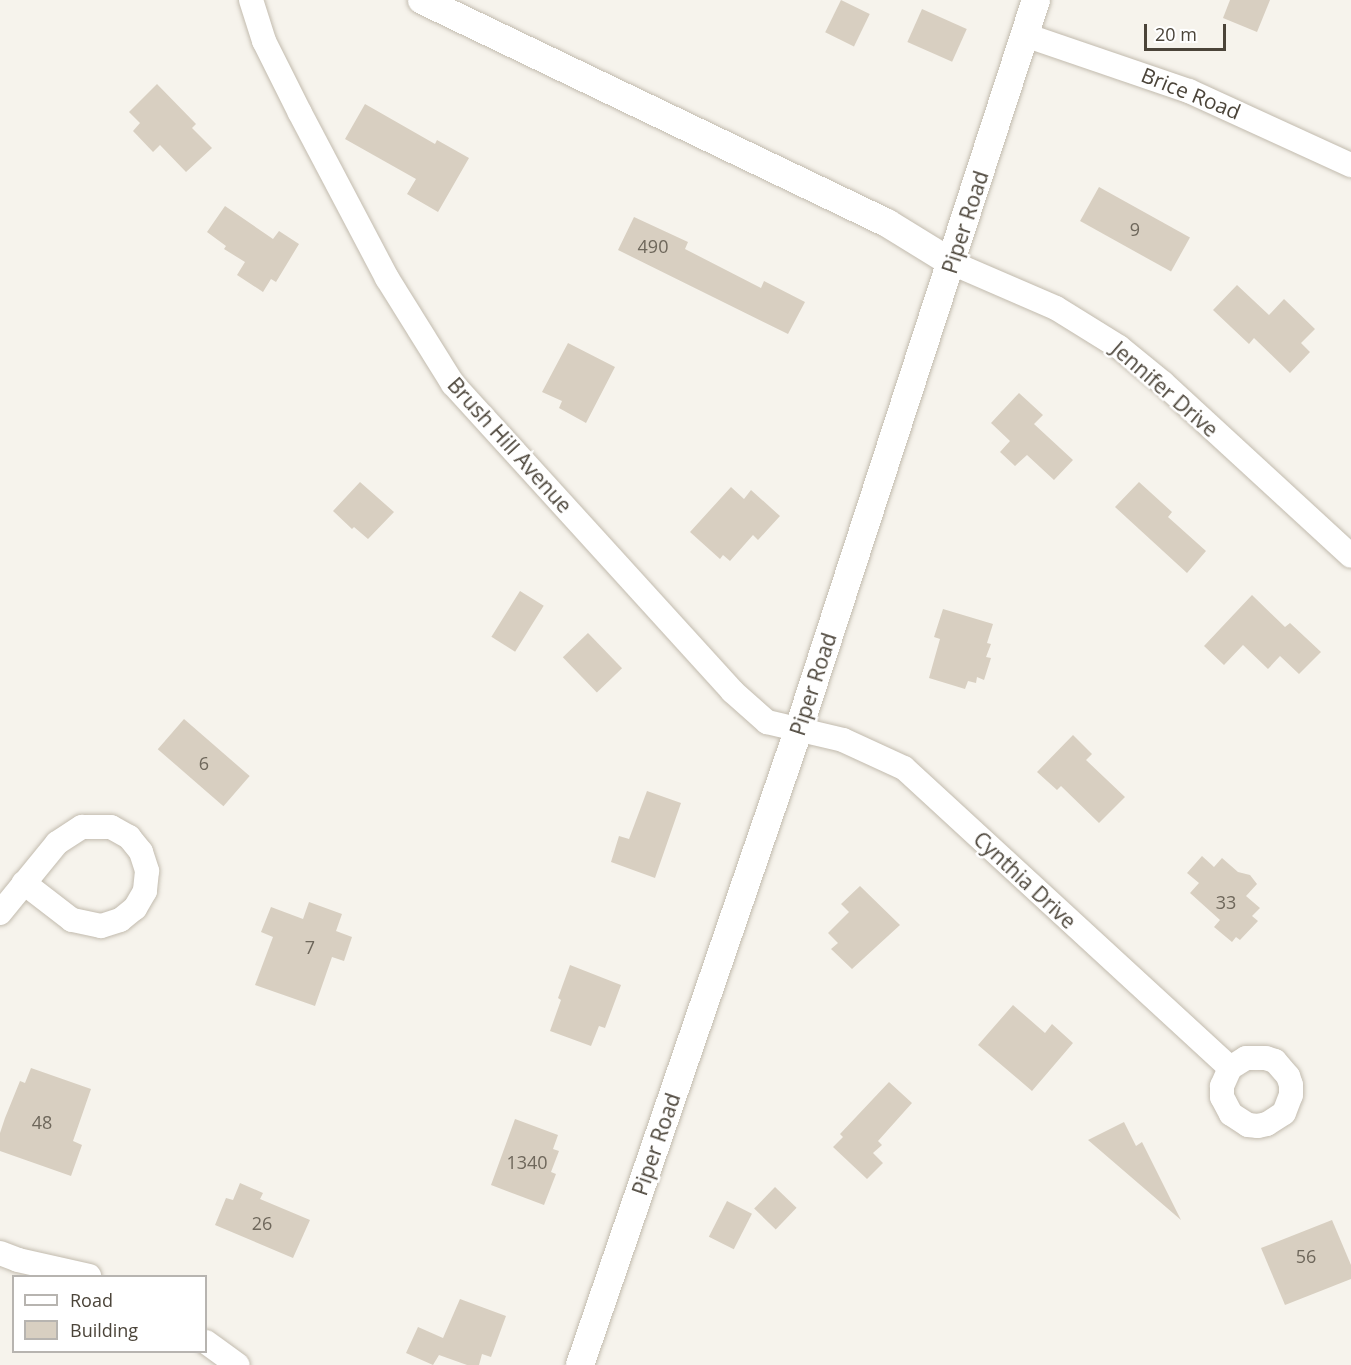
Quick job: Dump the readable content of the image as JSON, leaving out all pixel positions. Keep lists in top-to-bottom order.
{
  "streets": {
    "street": [
      "Brice Road",
      "Piper Road",
      "Jennifer Drive",
      "Brush Hill Avenue",
      "Cynthia Drive"
    ]
  },
  "crossings": [
    ["Brice Road", "Piper Road"],
    ["Piper Road", "Jennifer Drive"],
    ["Piper Road", "Brush Hill Avenue"],
    ["Piper Road", "Cynthia Drive"],
    ["Brush Hill Avenue", "Cynthia Drive"]
  ],
  "house_numbers": [
    "9",
    "490",
    "6",
    "33",
    "7",
    "48",
    "1340",
    "26",
    "56"
  ],
  "legend": ["Road", "Building"],
  "scale_bar": "20 m"
}
